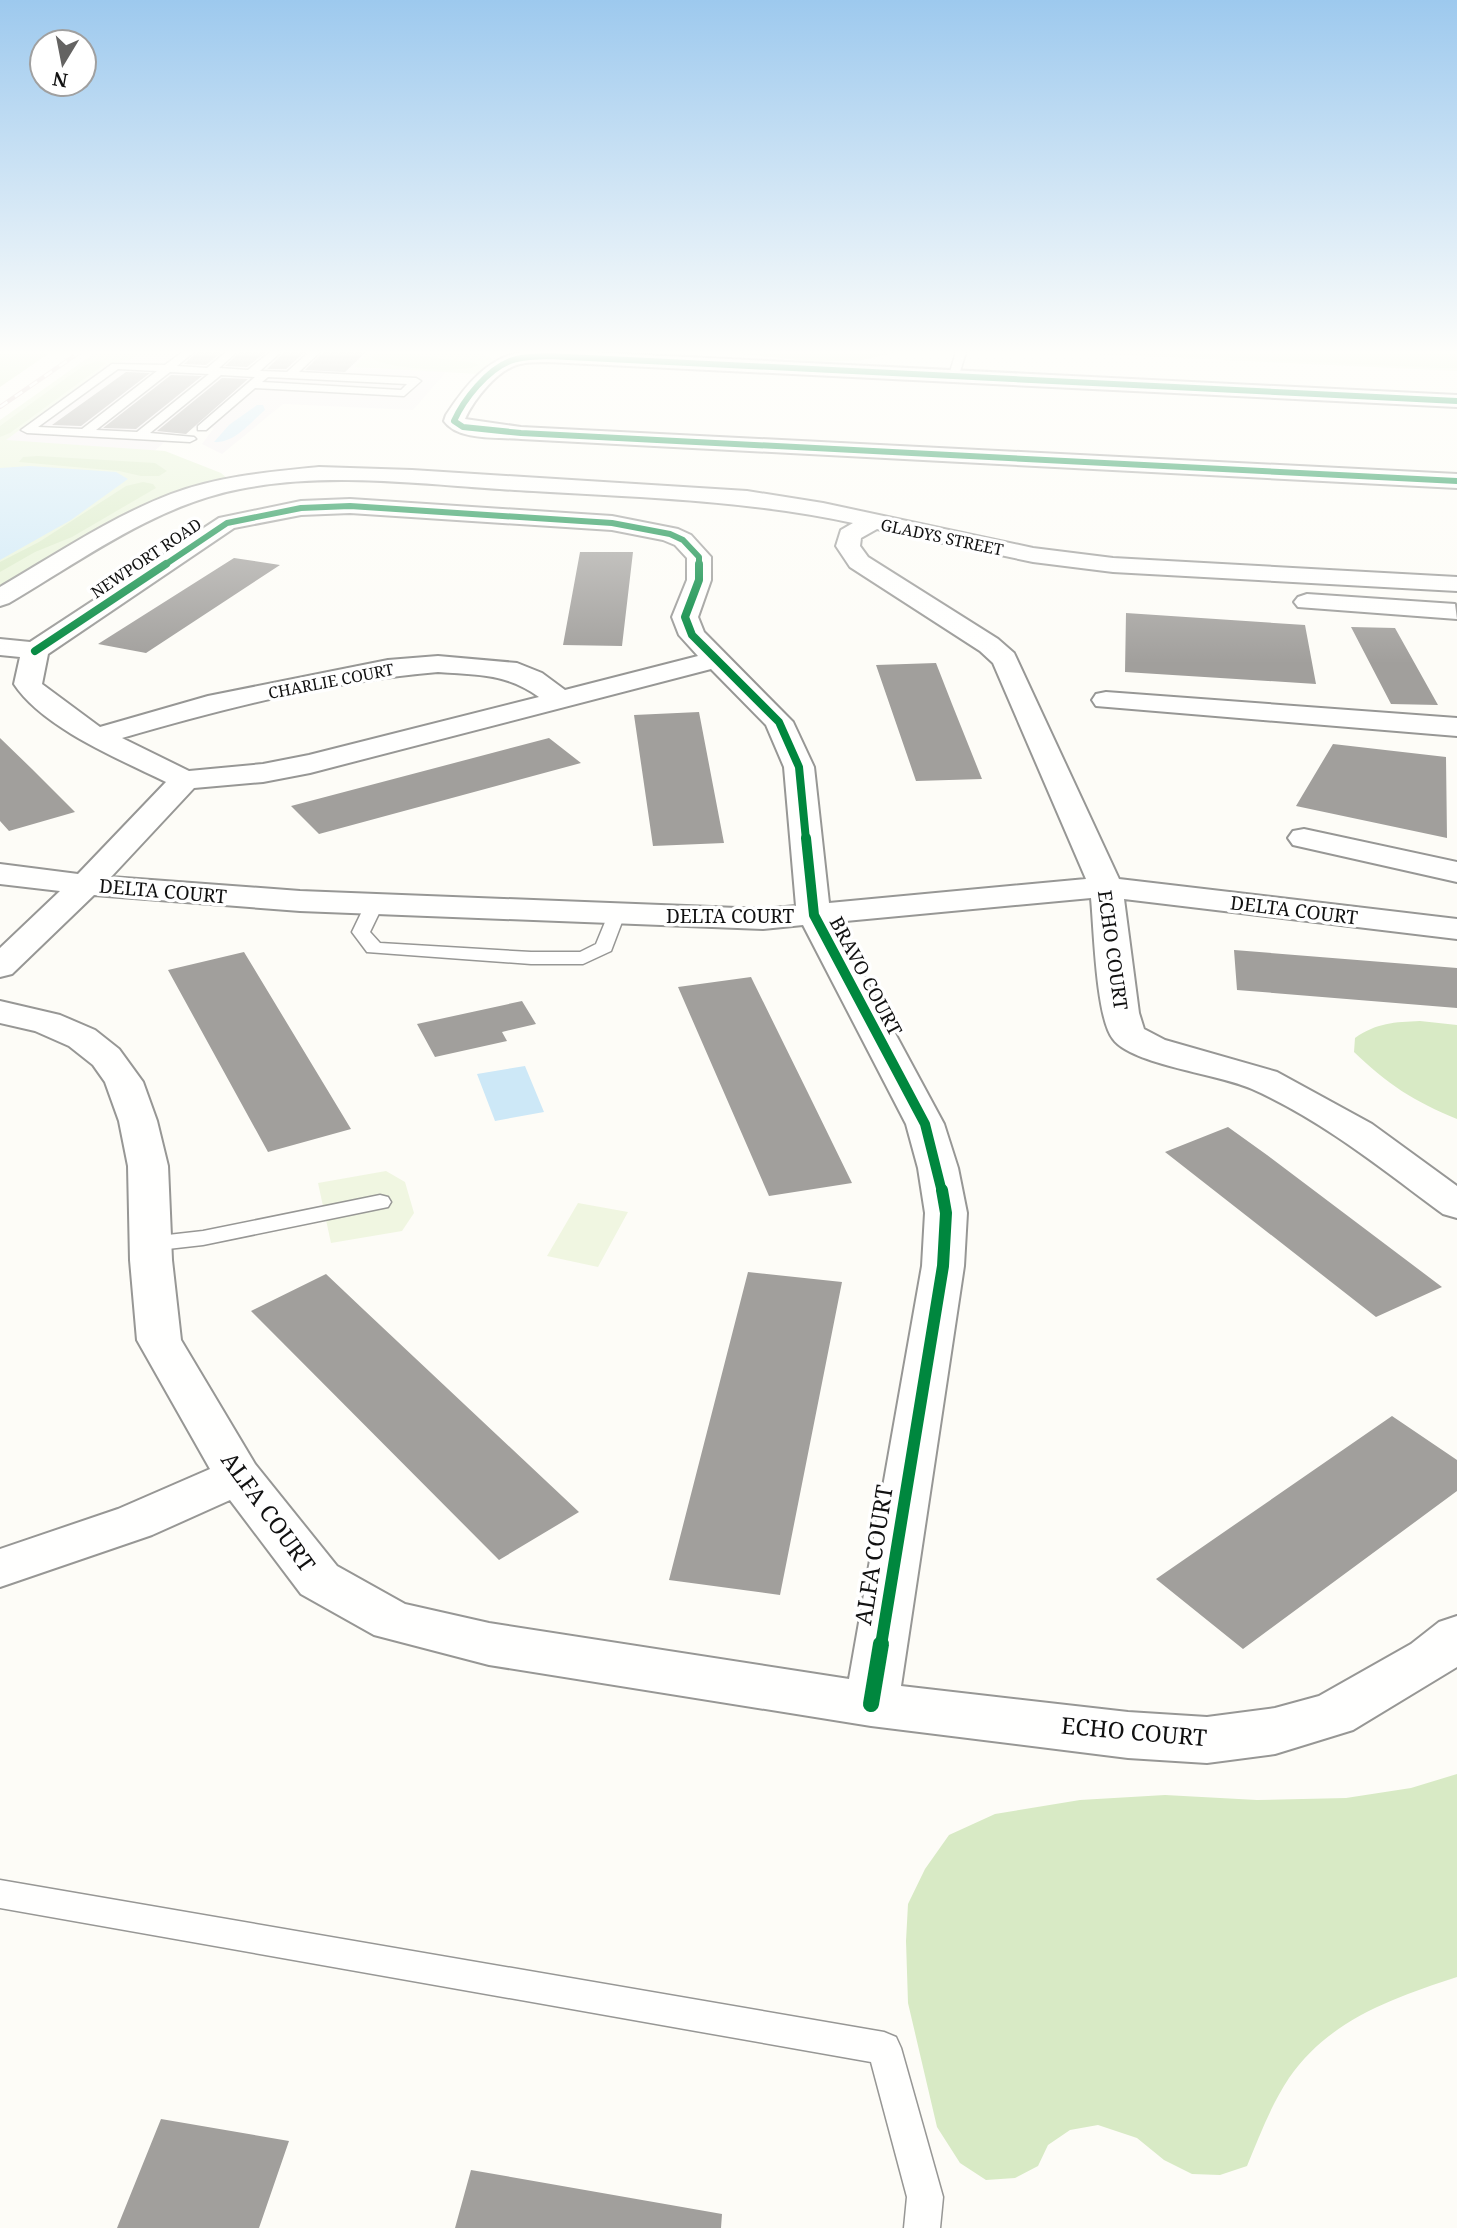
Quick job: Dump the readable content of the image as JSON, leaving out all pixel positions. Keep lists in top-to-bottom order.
{
  "streets": {
    "street": [
      "GLADYS STREET",
      "NEWPORT ROAD",
      "CHARLIE COURT",
      "DELTA COURT",
      "ECHO COURT",
      "BRAVO COURT",
      "ALFA COURT"
    ]
  },
  "crossings": [
    ["GLADYS STREET", "NEWPORT ROAD"],
    ["GLADYS STREET", "ECHO COURT"],
    ["NEWPORT ROAD", "BRAVO COURT"],
    ["DELTA COURT", "ECHO COURT"],
    ["DELTA COURT", "BRAVO COURT"],
    ["ECHO COURT", "ALFA COURT"],
    ["BRAVO COURT", "ALFA COURT"]
  ],
  "north": "bottom"
}
